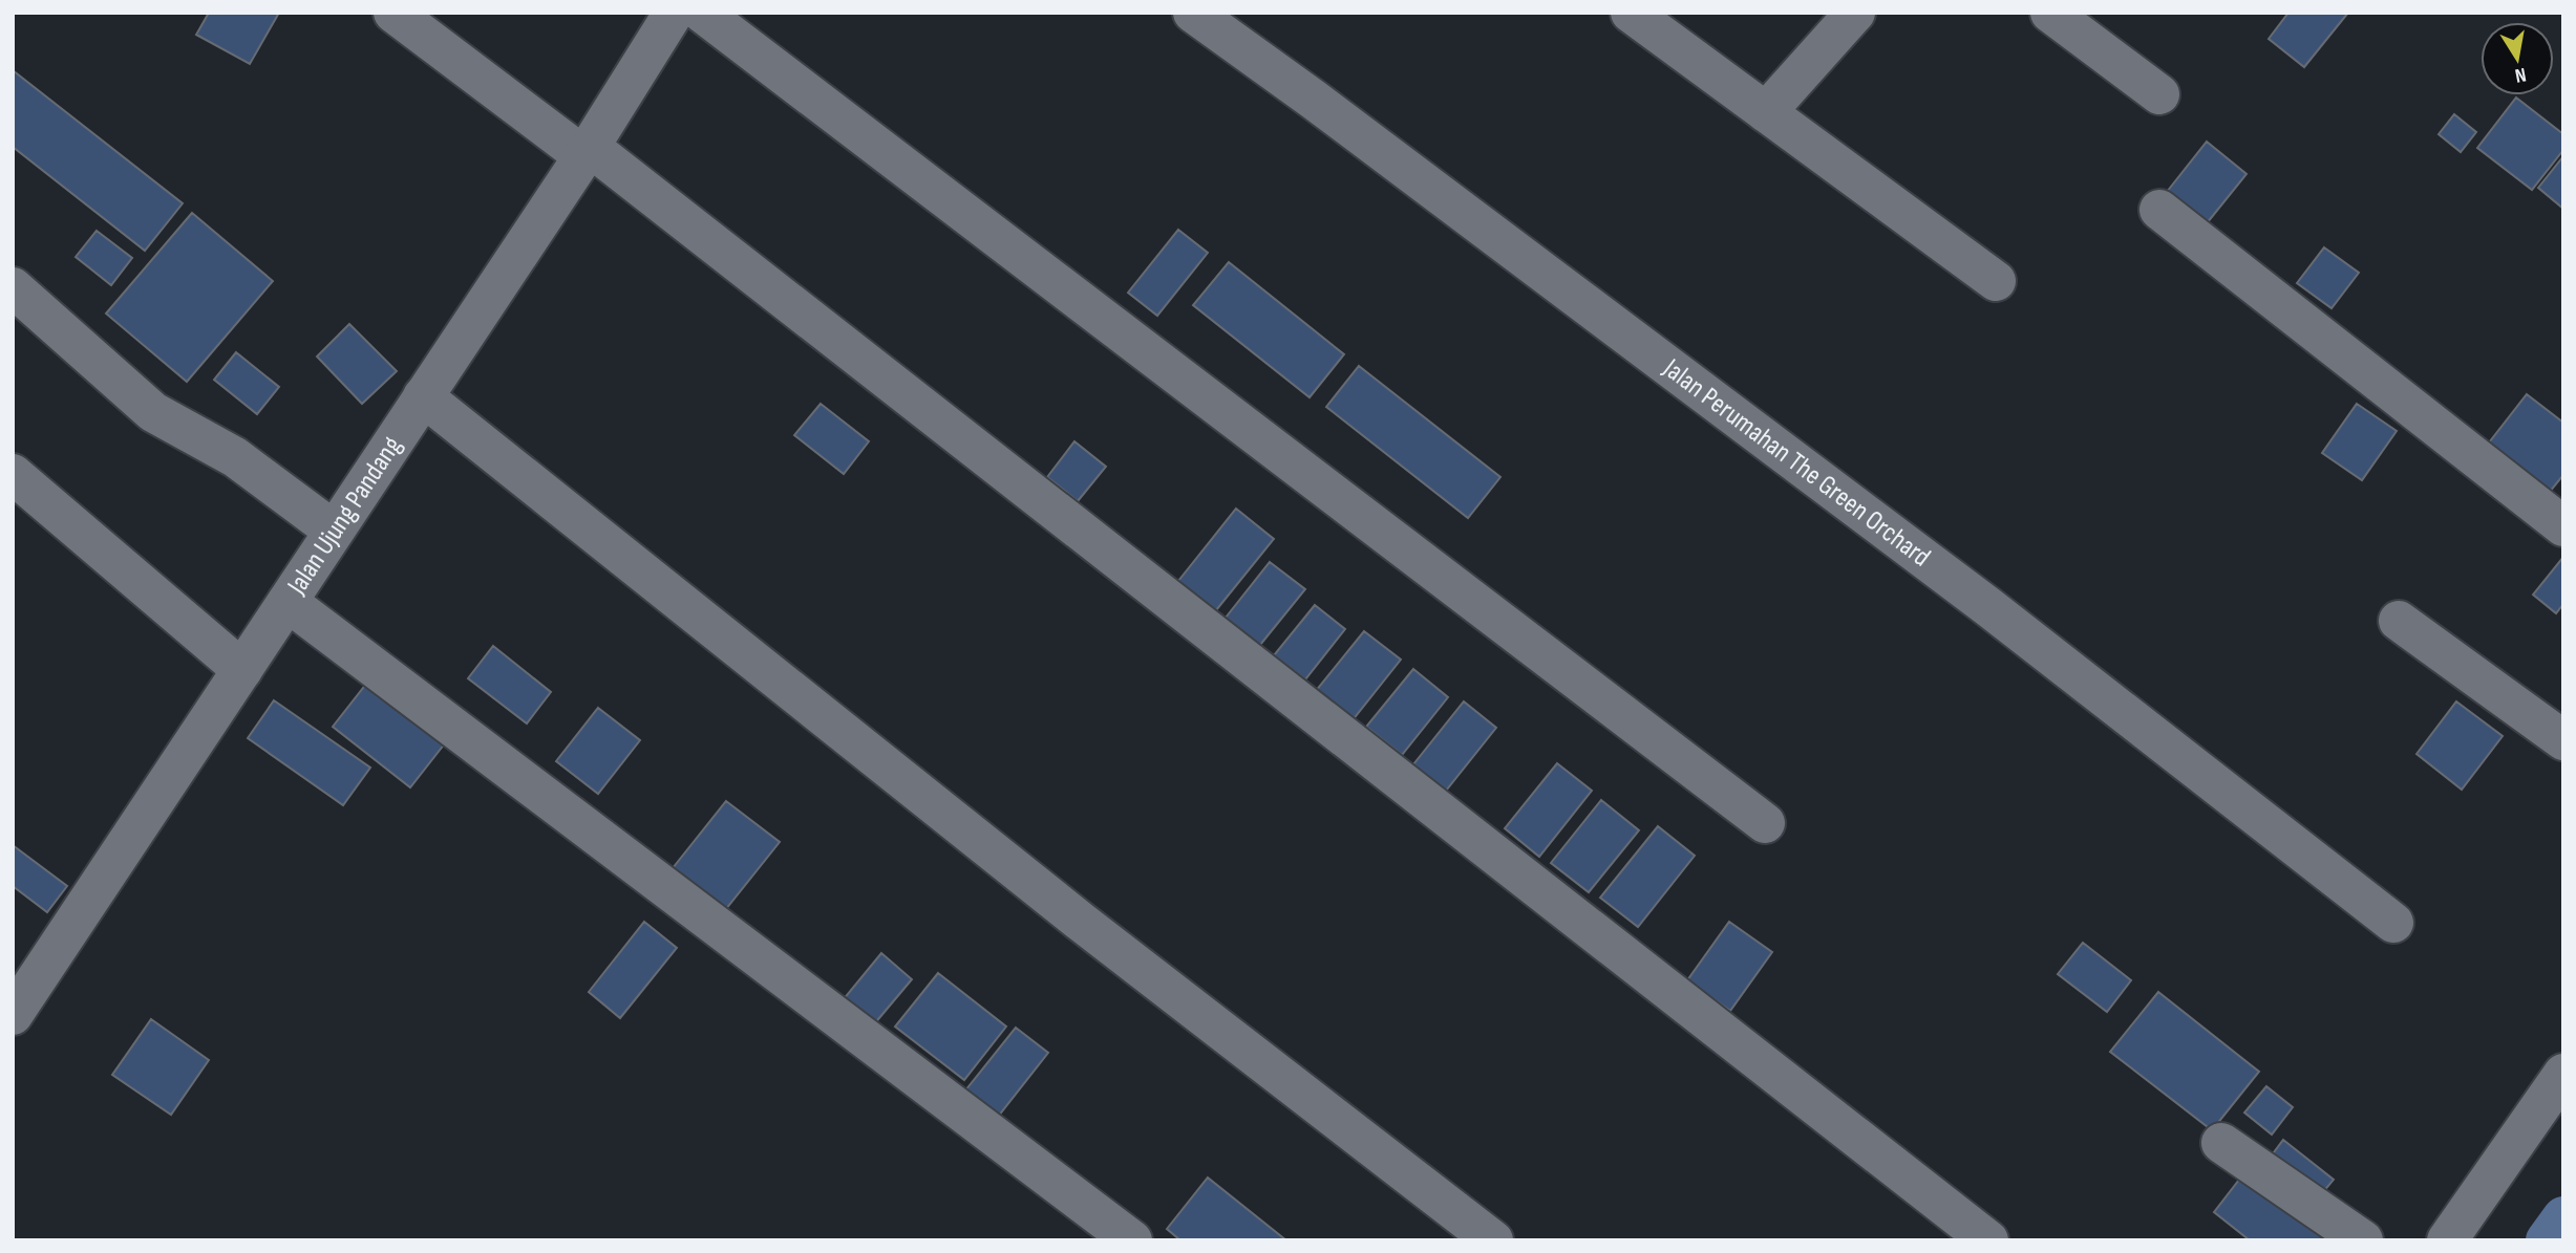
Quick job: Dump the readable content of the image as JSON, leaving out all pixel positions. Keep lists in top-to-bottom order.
{
  "streets": {
    "street": ["Jalan Perumahan The Green Orchard", "Jalan Ujung Pandang"]
  },
  "north": "bottom"
}
